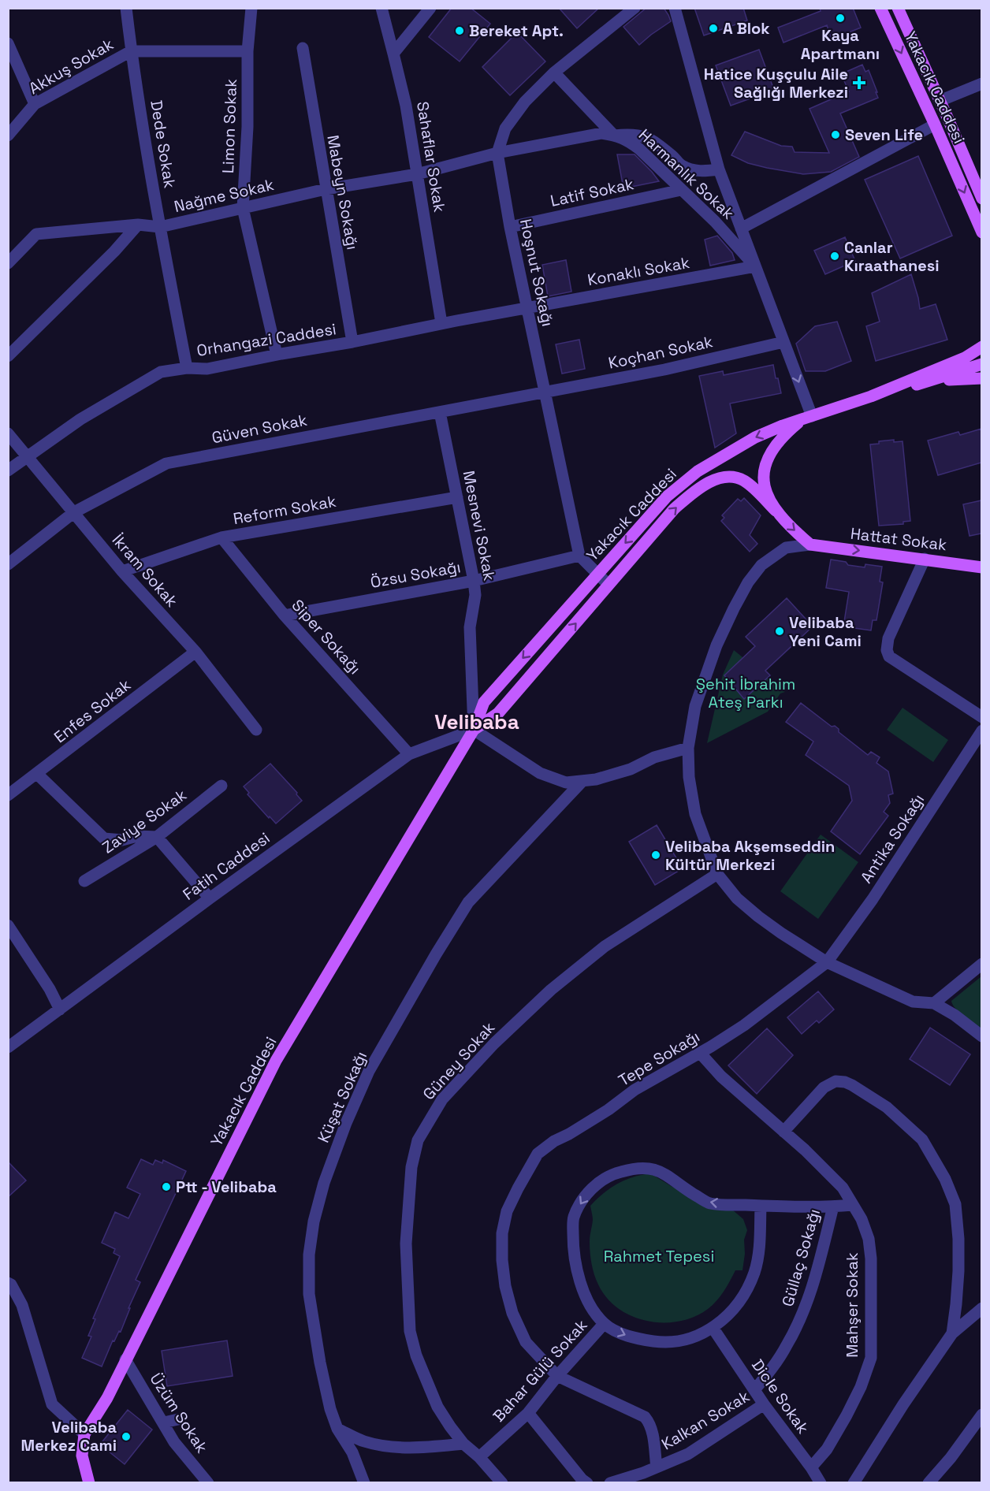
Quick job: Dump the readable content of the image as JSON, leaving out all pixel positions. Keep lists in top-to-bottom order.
{
  "streets": {
    "main road": ["Yakacık Caddesi", "Hattat Sokak"],
    "street": [
      "Akkuş Sokak",
      "Limon Sokak",
      "Dede Sokak",
      "Sahaflar Sokak",
      "Harmanlık Sokak",
      "Mabeyn Sokağı",
      "Latif Sokak",
      "Nağme Sokak",
      "Konaklı Sokak",
      "Hoşnut Sokağı",
      "Orhangazi Caddesi",
      "Koçhan Sokak",
      "Güven Sokak",
      "Reform Sokak",
      "Mesnevi Sokak",
      "İkram Sokak",
      "Özsu Sokağı",
      "Siper Sokağı",
      "Enfes Sokak",
      "Zaviye Sokak",
      "Antika Sokağı",
      "Fatih Caddesi",
      "Tepe Sokağı",
      "Güney Sokak",
      "Küşat Sokağı",
      "Güllaç Sokağı",
      "Mahşer Sokak",
      "Bahar Gülü Sokak",
      "Dicle Sokak",
      "Üzüm Sokak",
      "Kalkan Sokak"
    ]
  },
  "crossings": [
    ["Akkuş Sokak", "Limon Sokak"],
    ["Akkuş Sokak", "Dede Sokak"],
    ["Yakacık Caddesi", "Mesnevi Sokak"],
    ["Yakacık Caddesi", "Hattat Sokak"],
    ["Yakacık Caddesi", "Fatih Caddesi"],
    ["Yakacık Caddesi", "Üzüm Sokak"],
    ["Limon Sokak", "Nağme Sokak"],
    ["Limon Sokak", "Orhangazi Caddesi"],
    ["Dede Sokak", "Nağme Sokak"],
    ["Dede Sokak", "Orhangazi Caddesi"],
    ["Sahaflar Sokak", "Nağme Sokak"],
    ["Sahaflar Sokak", "Orhangazi Caddesi"],
    ["Harmanlık Sokak", "Latif Sokak"],
    ["Harmanlık Sokak", "Nağme Sokak"],
    ["Harmanlık Sokak", "Konaklı Sokak"],
    ["Harmanlık Sokak", "Hoşnut Sokağı"],
    ["Mabeyn Sokağı", "Nağme Sokak"],
    ["Mabeyn Sokağı", "Orhangazi Caddesi"],
    ["Latif Sokak", "Hoşnut Sokağı"],
    ["Nağme Sokak", "Hoşnut Sokağı"],
    ["Konaklı Sokak", "Hoşnut Sokağı"],
    ["Konaklı Sokak", "Orhangazi Caddesi"],
    ["Hoşnut Sokağı", "Orhangazi Caddesi"],
    ["Hoşnut Sokağı", "Koçhan Sokak"],
    ["Hoşnut Sokağı", "Güven Sokak"],
    ["Hoşnut Sokağı", "Özsu Sokağı"],
    ["Orhangazi Caddesi", "İkram Sokak"],
    ["Koçhan Sokak", "Güven Sokak"],
    ["Güven Sokak", "Mesnevi Sokak"],
    ["Güven Sokak", "İkram Sokak"],
    ["Reform Sokak", "Mesnevi Sokak"],
    ["Reform Sokak", "İkram Sokak"],
    ["Reform Sokak", "Siper Sokağı"],
    ["Mesnevi Sokak", "Özsu Sokağı"],
    ["Mesnevi Sokak", "Fatih Caddesi"],
    ["İkram Sokak", "Enfes Sokak"],
    ["Özsu Sokağı", "Siper Sokağı"],
    ["Siper Sokağı", "Fatih Caddesi"],
    ["Antika Sokağı", "Tepe Sokağı"],
    ["Tepe Sokağı", "Mahşer Sokak"],
    ["Tepe Sokağı", "Bahar Gülü Sokak"],
    ["Güney Sokak", "Bahar Gülü Sokak"],
    ["Güllaç Sokağı", "Dicle Sokak"],
    ["Mahşer Sokak", "Dicle Sokak"],
    ["Dicle Sokak", "Kalkan Sokak"]
  ],
  "one_way": ["Hattat Sokak"],
  "districts": ["Velibaba"],
  "parks": ["Şehit İbrahim Ateş Parkı", "Rahmet Tepesi"],
  "places": {
    "other": [
      "Kaya Apartmanı",
      "A Blok",
      "Bereket Apt.",
      "Seven Life",
      "Canlar Kıraathanesi",
      "Velibaba Yeni Cami",
      "Velibaba Akşemseddin Kültür Merkezi",
      "Ptt - Velibaba",
      "Velibaba Merkez Cami"
    ],
    "health": ["Hatice Kuşçulu Aile Sağlığı Merkezi"]
  }
}
